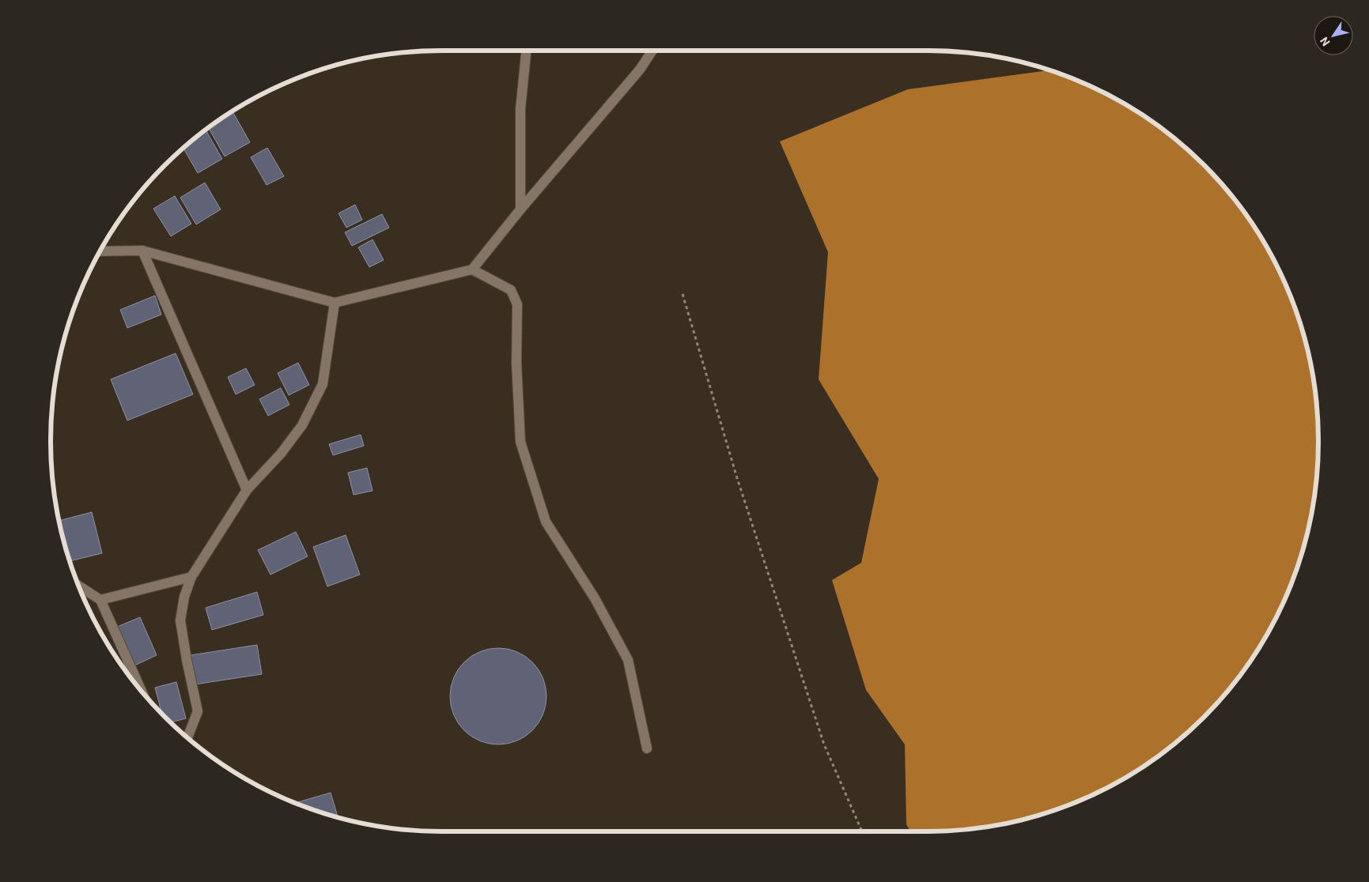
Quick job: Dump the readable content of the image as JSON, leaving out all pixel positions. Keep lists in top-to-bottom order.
{
  "north": "bottom left"
}
